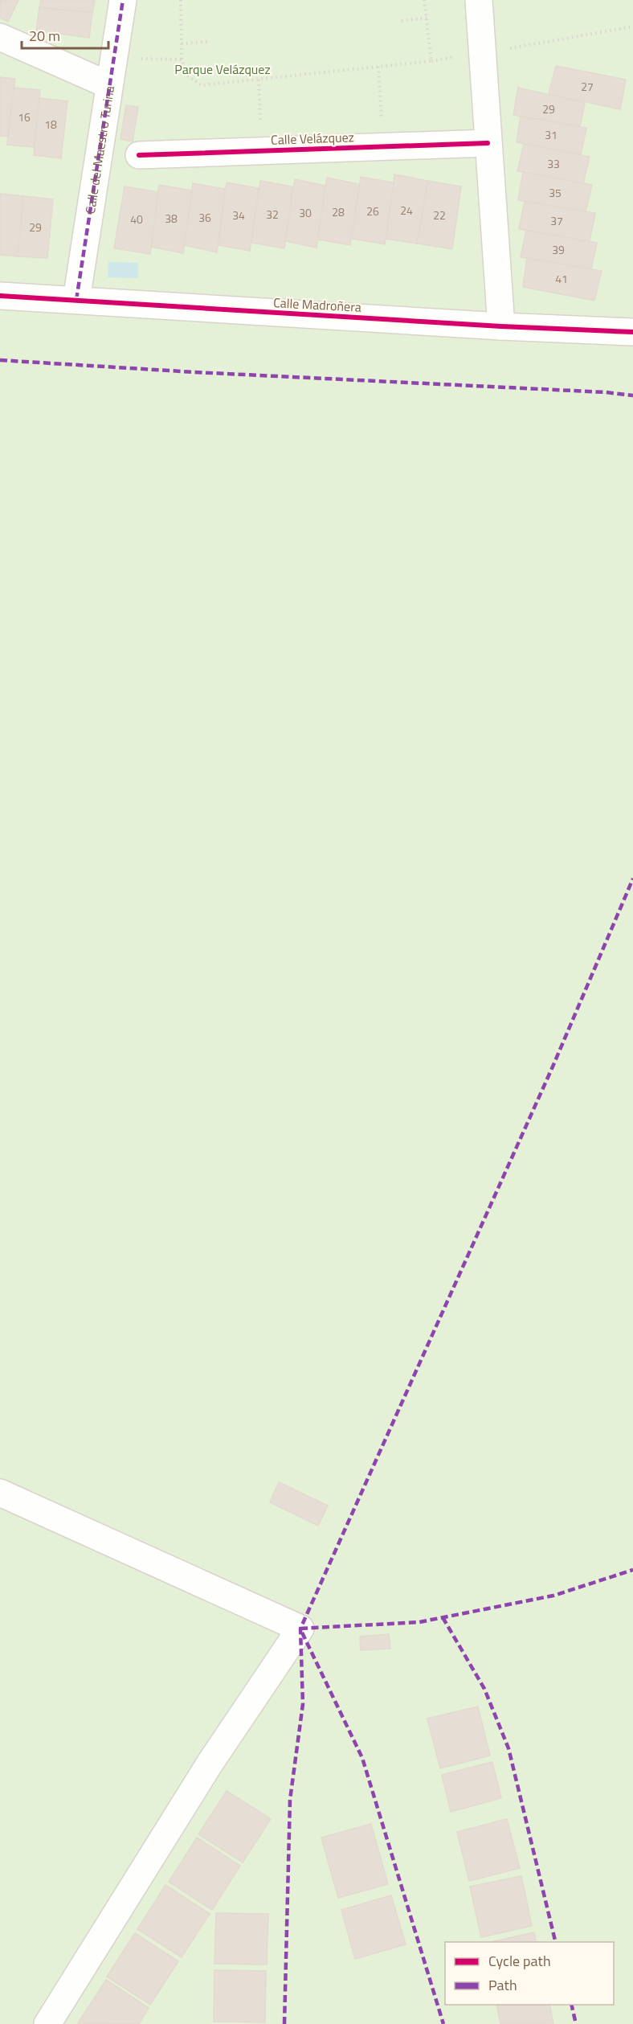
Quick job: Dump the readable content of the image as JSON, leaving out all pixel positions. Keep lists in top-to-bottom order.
{
  "streets": {
    "street": ["Calle Velázquez", "Calle del Maestro Turina", "Calle Madroñera"]
  },
  "crossings": [
    ["Calle del Maestro Turina", "Calle Madroñera"]
  ],
  "parks": ["Parque Velázquez"],
  "house_numbers": [
    "27",
    "29",
    "16",
    "18",
    "31",
    "33",
    "35",
    "24",
    "26",
    "28",
    "30",
    "32",
    "34",
    "22",
    "36",
    "38",
    "40",
    "37",
    "29",
    "39",
    "41"
  ],
  "legend": ["Cycle path", "Path"],
  "scale_bar": "20 m"
}
